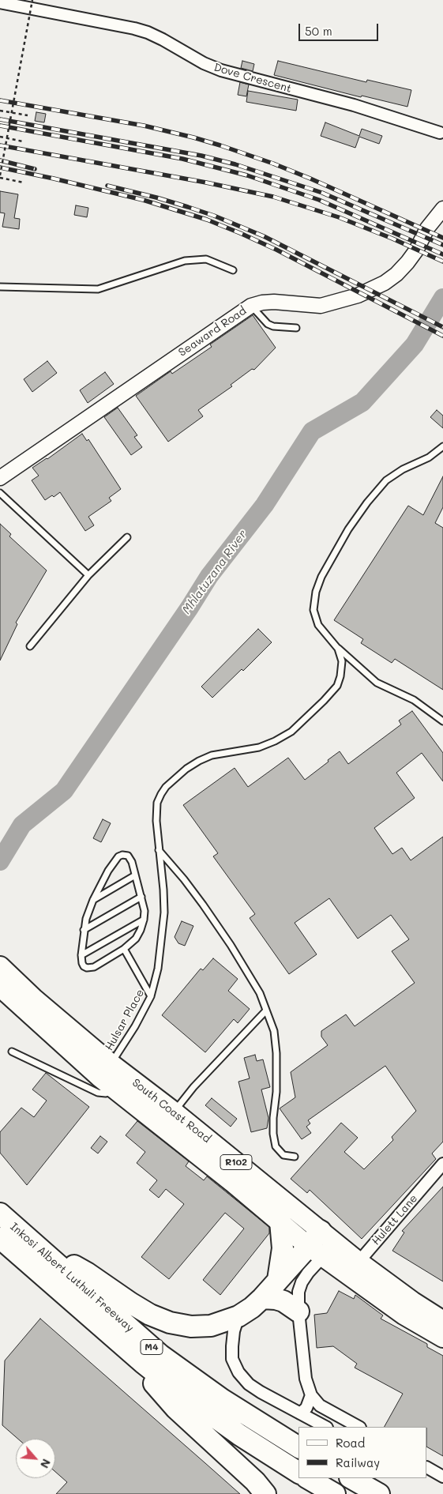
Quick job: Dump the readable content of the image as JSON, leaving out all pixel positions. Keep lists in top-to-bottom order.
{
  "streets": {
    "highway": [
      "South Coast Road",
      "R102",
      "Inkosi Albert Luthuli Freeway",
      "M4"
    ],
    "street": ["Dove Crescent", "Seaward Road", "Hulett Lane"],
    "lane": ["Hulsar Place"]
  },
  "crossings": [
    ["Hulsar Place", "South Coast Road"],
    ["South Coast Road", "Hulett Lane"]
  ],
  "water": ["Mhlatuzana River"],
  "legend": ["Road", "Railway"],
  "scale_bar": "50 m",
  "north": "bottom right"
}
